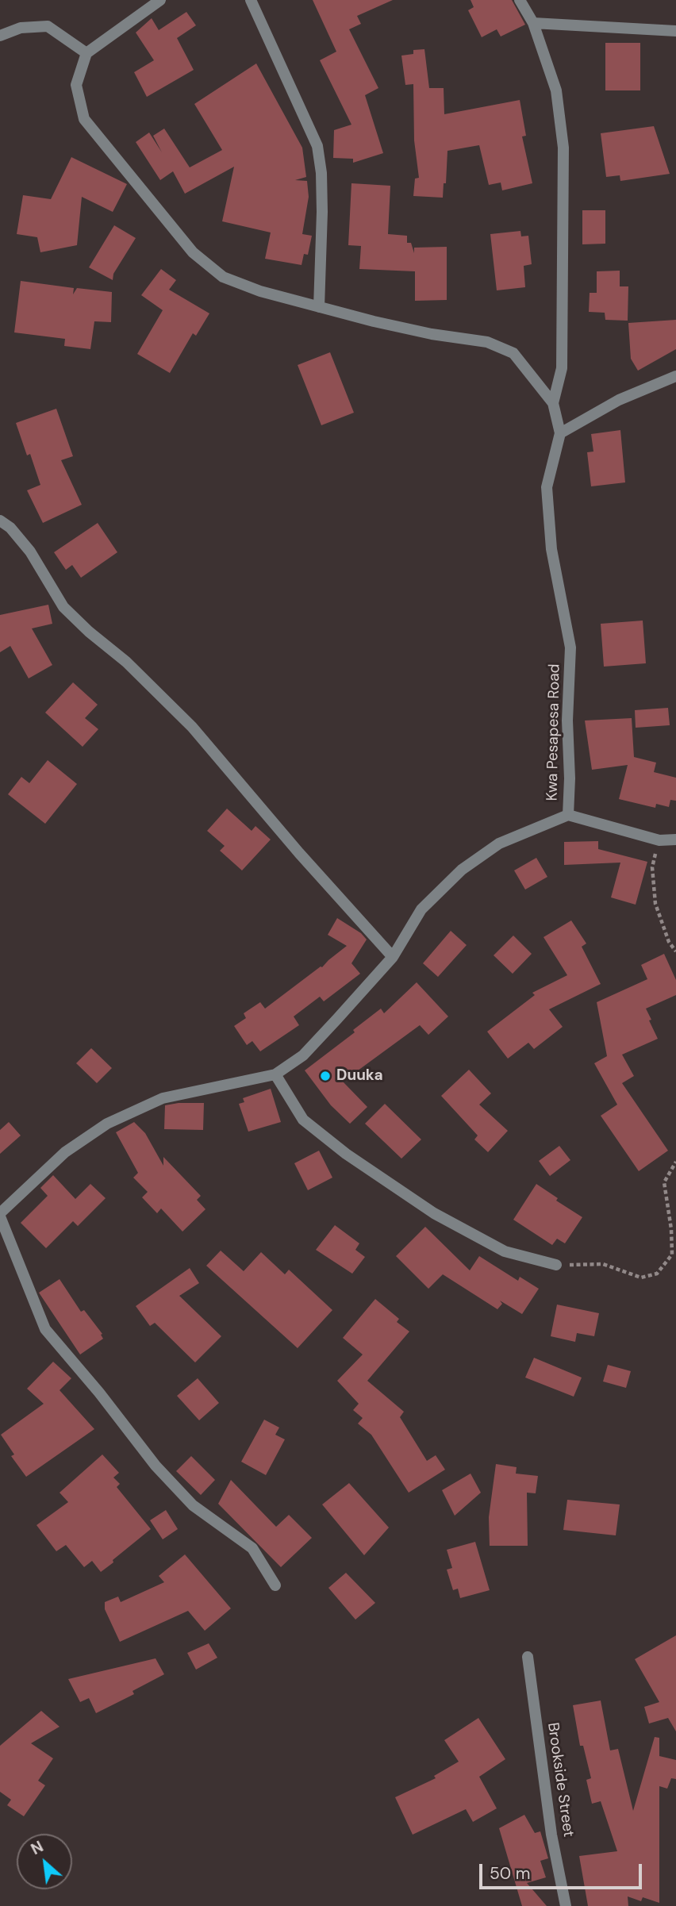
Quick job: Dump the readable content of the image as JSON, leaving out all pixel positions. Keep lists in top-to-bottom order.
{
  "streets": {
    "street": ["Kwa Pesapesa Road", "Brookside Street"]
  },
  "places": ["Duuka"],
  "scale_bar": "50 m",
  "north": "top left"
}
